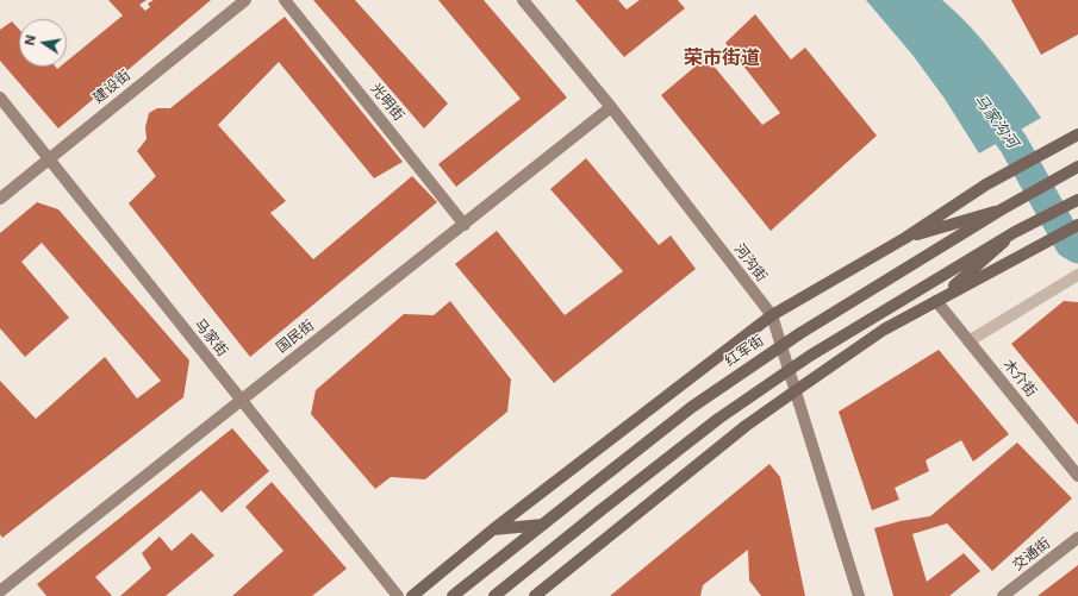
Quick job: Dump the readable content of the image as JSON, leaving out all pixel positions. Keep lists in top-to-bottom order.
{
  "streets": {
    "main road": ["红军街"],
    "street": [
      "建设街",
      "光明街",
      "河沟街",
      "国民街",
      "马家街",
      "木介街",
      "交通街"
    ]
  },
  "crossings": [
    ["建设街", "马家街"],
    ["光明街", "国民街"],
    ["河沟街", "国民街"],
    ["河沟街", "红军街"],
    ["国民街", "马家街"]
  ],
  "districts": ["荣市街道"],
  "water": ["马家沟河"],
  "north": "left"
}
